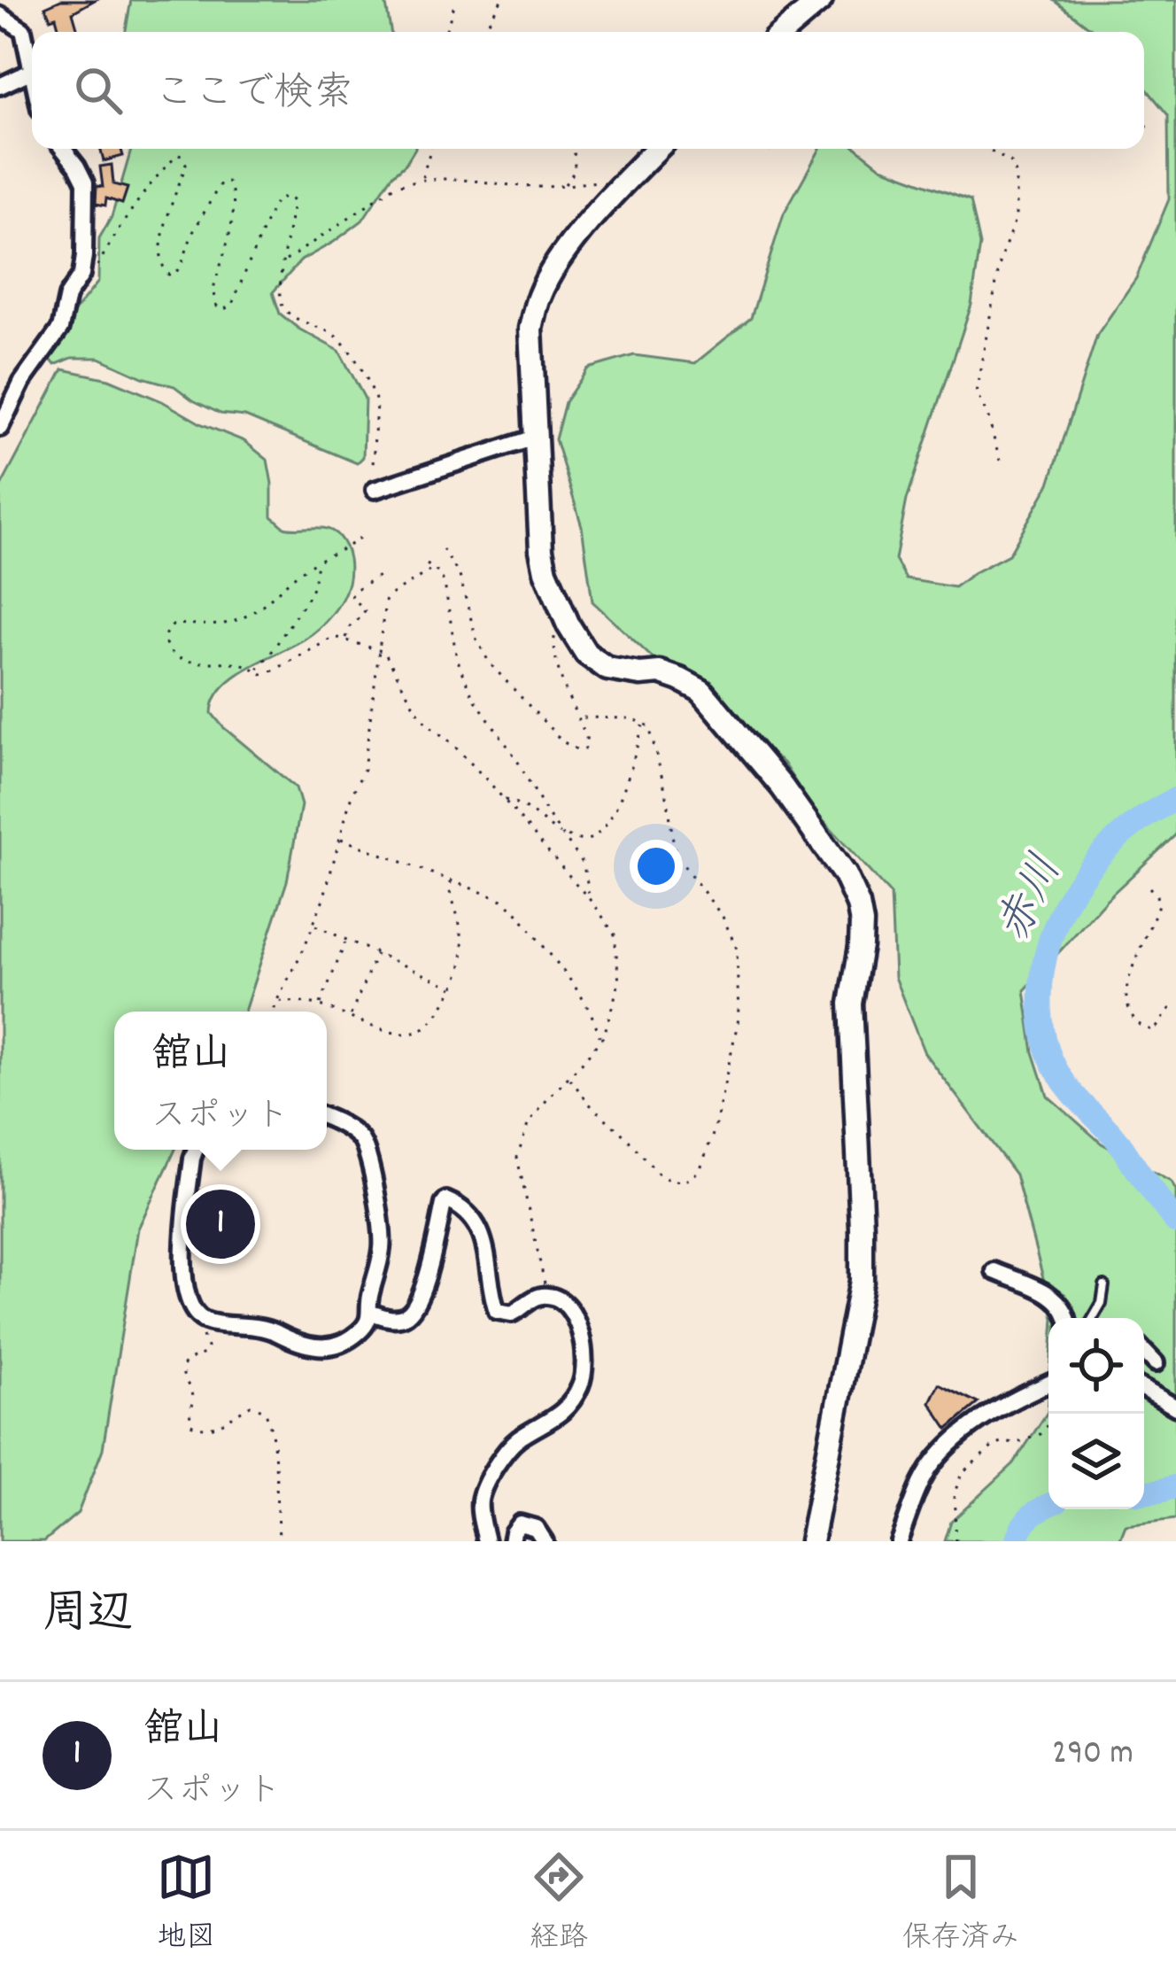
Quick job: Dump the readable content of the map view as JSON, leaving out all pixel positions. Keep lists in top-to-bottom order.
{
  "water": ["赤川"],
  "page": {
    "search": "ここで検索",
    "popup": ["舘山", "スポット"],
    "pins": "1",
    "heading": "周辺",
    "list": [
      {
        "mark": "1",
        "name": "舘山",
        "note": "スポット",
        "value": "290 m"
      }
    ],
    "nav": ["地図", "経路", "保存済み"]
  }
}
